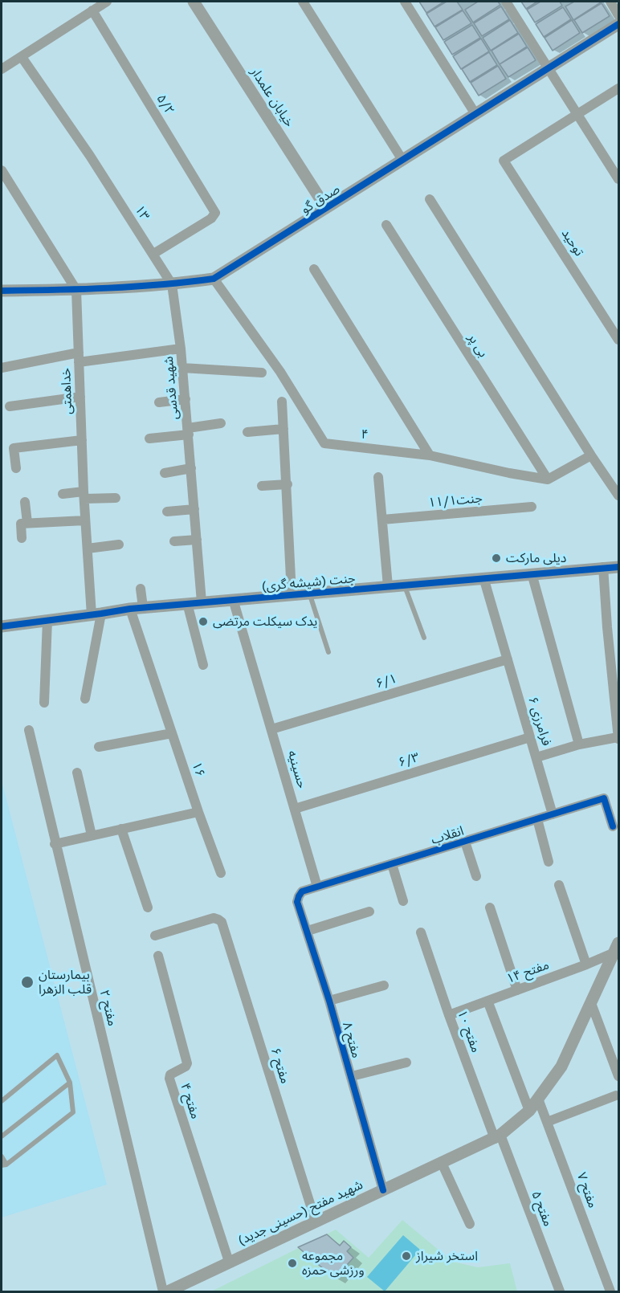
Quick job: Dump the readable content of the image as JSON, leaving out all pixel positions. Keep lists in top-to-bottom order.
{
  "streets": {
    "street": [
      "خیابان علمدار",
      "۵/۲",
      "صدق گو",
      "۱۳",
      "توحید",
      "بی پر",
      "شهید قدسی",
      "خداهمتی",
      "۴",
      "جنت۱۱/۱",
      "جنت (شیشه گری)",
      "۶/۱",
      "فرامرزی ۶",
      "۶/۳",
      "۱۶",
      "حسینیه",
      "انقلاب",
      "مفتح ۱۴",
      "مفتح ۲",
      "مفتح ۱۰",
      "مفتح ۸",
      "مفتح ۶",
      "مفتح ۴",
      "مفتح ۷",
      "مفتح ۵",
      "شهید مفتح (حسینی جدید)"
    ]
  },
  "crossings": [
    ["خیابان علمدار", "صدق گو"],
    ["۵/۲", "۱۳"],
    ["صدق گو", "۱۳"],
    ["صدق گو", "شهید قدسی"],
    ["صدق گو", "خداهمتی"],
    ["صدق گو", "۴"],
    ["۱۳", "شهید قدسی"],
    ["بی پر", "۴"],
    ["شهید قدسی", "جنت (شیشه گری)"],
    ["خداهمتی", "جنت (شیشه گری)"],
    ["جنت (شیشه گری)", "فرامرزی ۶"],
    ["جنت (شیشه گری)", "۱۶"],
    ["جنت (شیشه گری)", "حسینیه"],
    ["۶/۱", "فرامرزی ۶"],
    ["۶/۱", "حسینیه"],
    ["فرامرزی ۶", "۶/۳"],
    ["فرامرزی ۶", "انقلاب"],
    ["۶/۳", "حسینیه"],
    ["حسینیه", "انقلاب"],
    ["انقلاب", "مفتح ۸"],
    ["مفتح ۱۴", "مفتح ۱۰"],
    ["مفتح ۱۴", "شهید مفتح (حسینی جدید)"],
    ["مفتح ۱۰", "مفتح ۵"],
    ["مفتح ۱۰", "شهید مفتح (حسینی جدید)"],
    ["مفتح ۸", "شهید مفتح (حسینی جدید)"],
    ["مفتح ۶", "شهید مفتح (حسینی جدید)"],
    ["مفتح ۴", "شهید مفتح (حسینی جدید)"],
    ["مفتح ۷", "شهید مفتح (حسینی جدید)"],
    ["مفتح ۵", "شهید مفتح (حسینی جدید)"]
  ],
  "places": [
    "دیلی مارکت",
    "یدک سیکلت مرتضی",
    "بیمارستان قلب الزهرا",
    "استخر شیراز",
    "مجموعه ورزشی حمزه"
  ]
}
